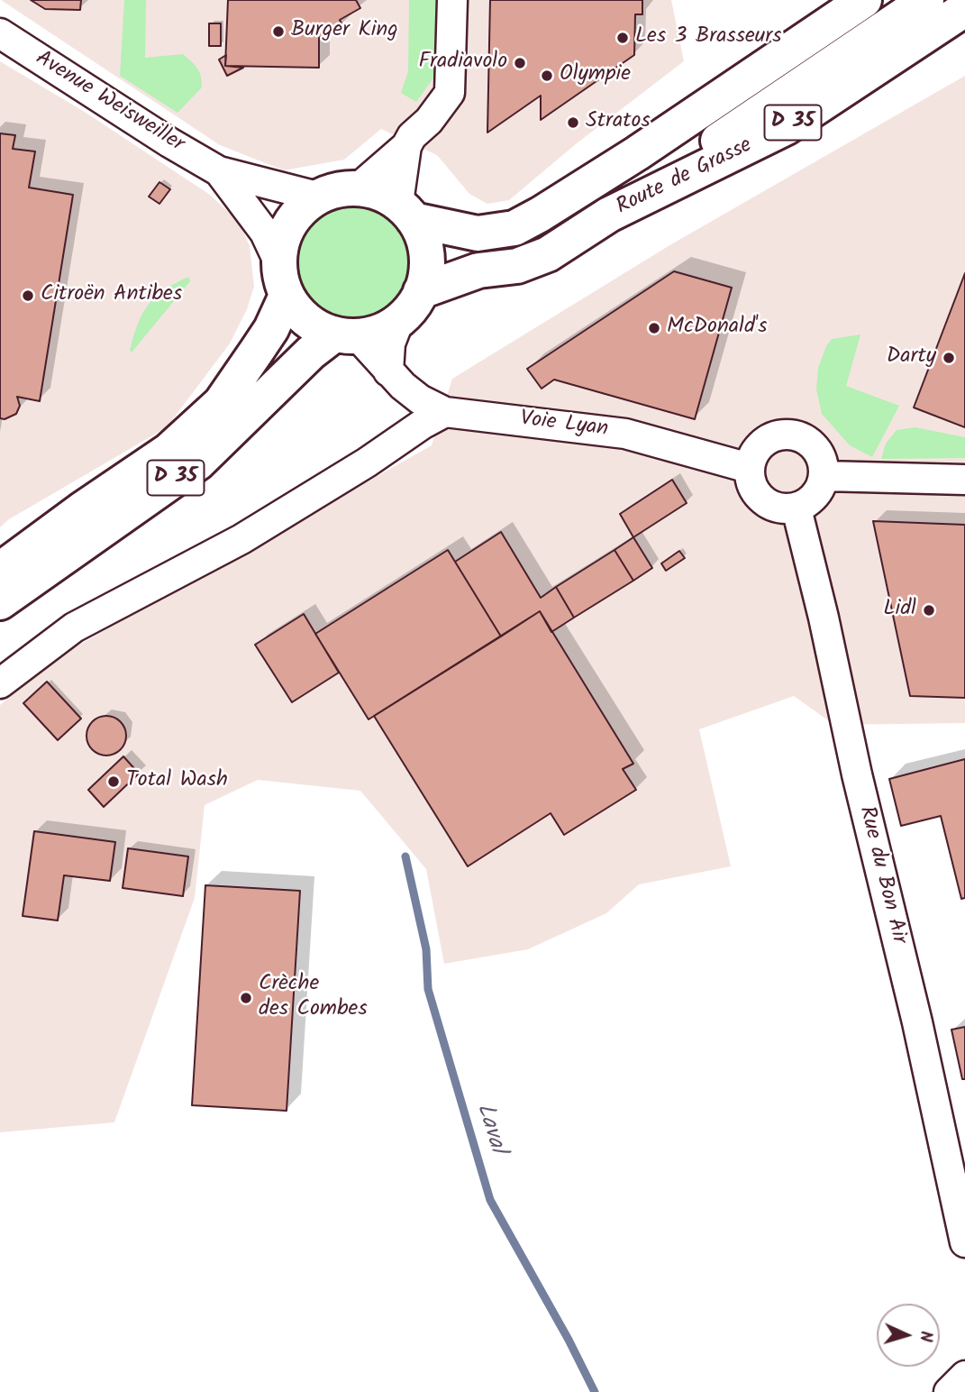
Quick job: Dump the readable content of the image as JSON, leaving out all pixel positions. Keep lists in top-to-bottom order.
{
  "streets": {
    "main road": ["D 35", "Route de Grasse"],
    "street": ["Avenue Weisweiller", "Voie Lyan", "Rue du Bon Air"]
  },
  "crossings": [
    ["Avenue Weisweiller", "D 35"],
    ["Avenue Weisweiller", "Route de Grasse"],
    ["Avenue Weisweiller", "Voie Lyan"],
    ["D 35", "Route de Grasse"],
    ["D 35", "Voie Lyan"],
    ["Route de Grasse", "Voie Lyan"],
    ["Voie Lyan", "Rue du Bon Air"]
  ],
  "water": ["Laval"],
  "places": [
    "Burger King",
    "Les 3 Brasseurs",
    "Fradiavolo",
    "Olympie",
    "Stratos",
    "Citroën Antibes",
    "McDonald's",
    "Darty",
    "Lidl",
    "Total Wash",
    "Crèche des Combes"
  ],
  "north": "right"
}
